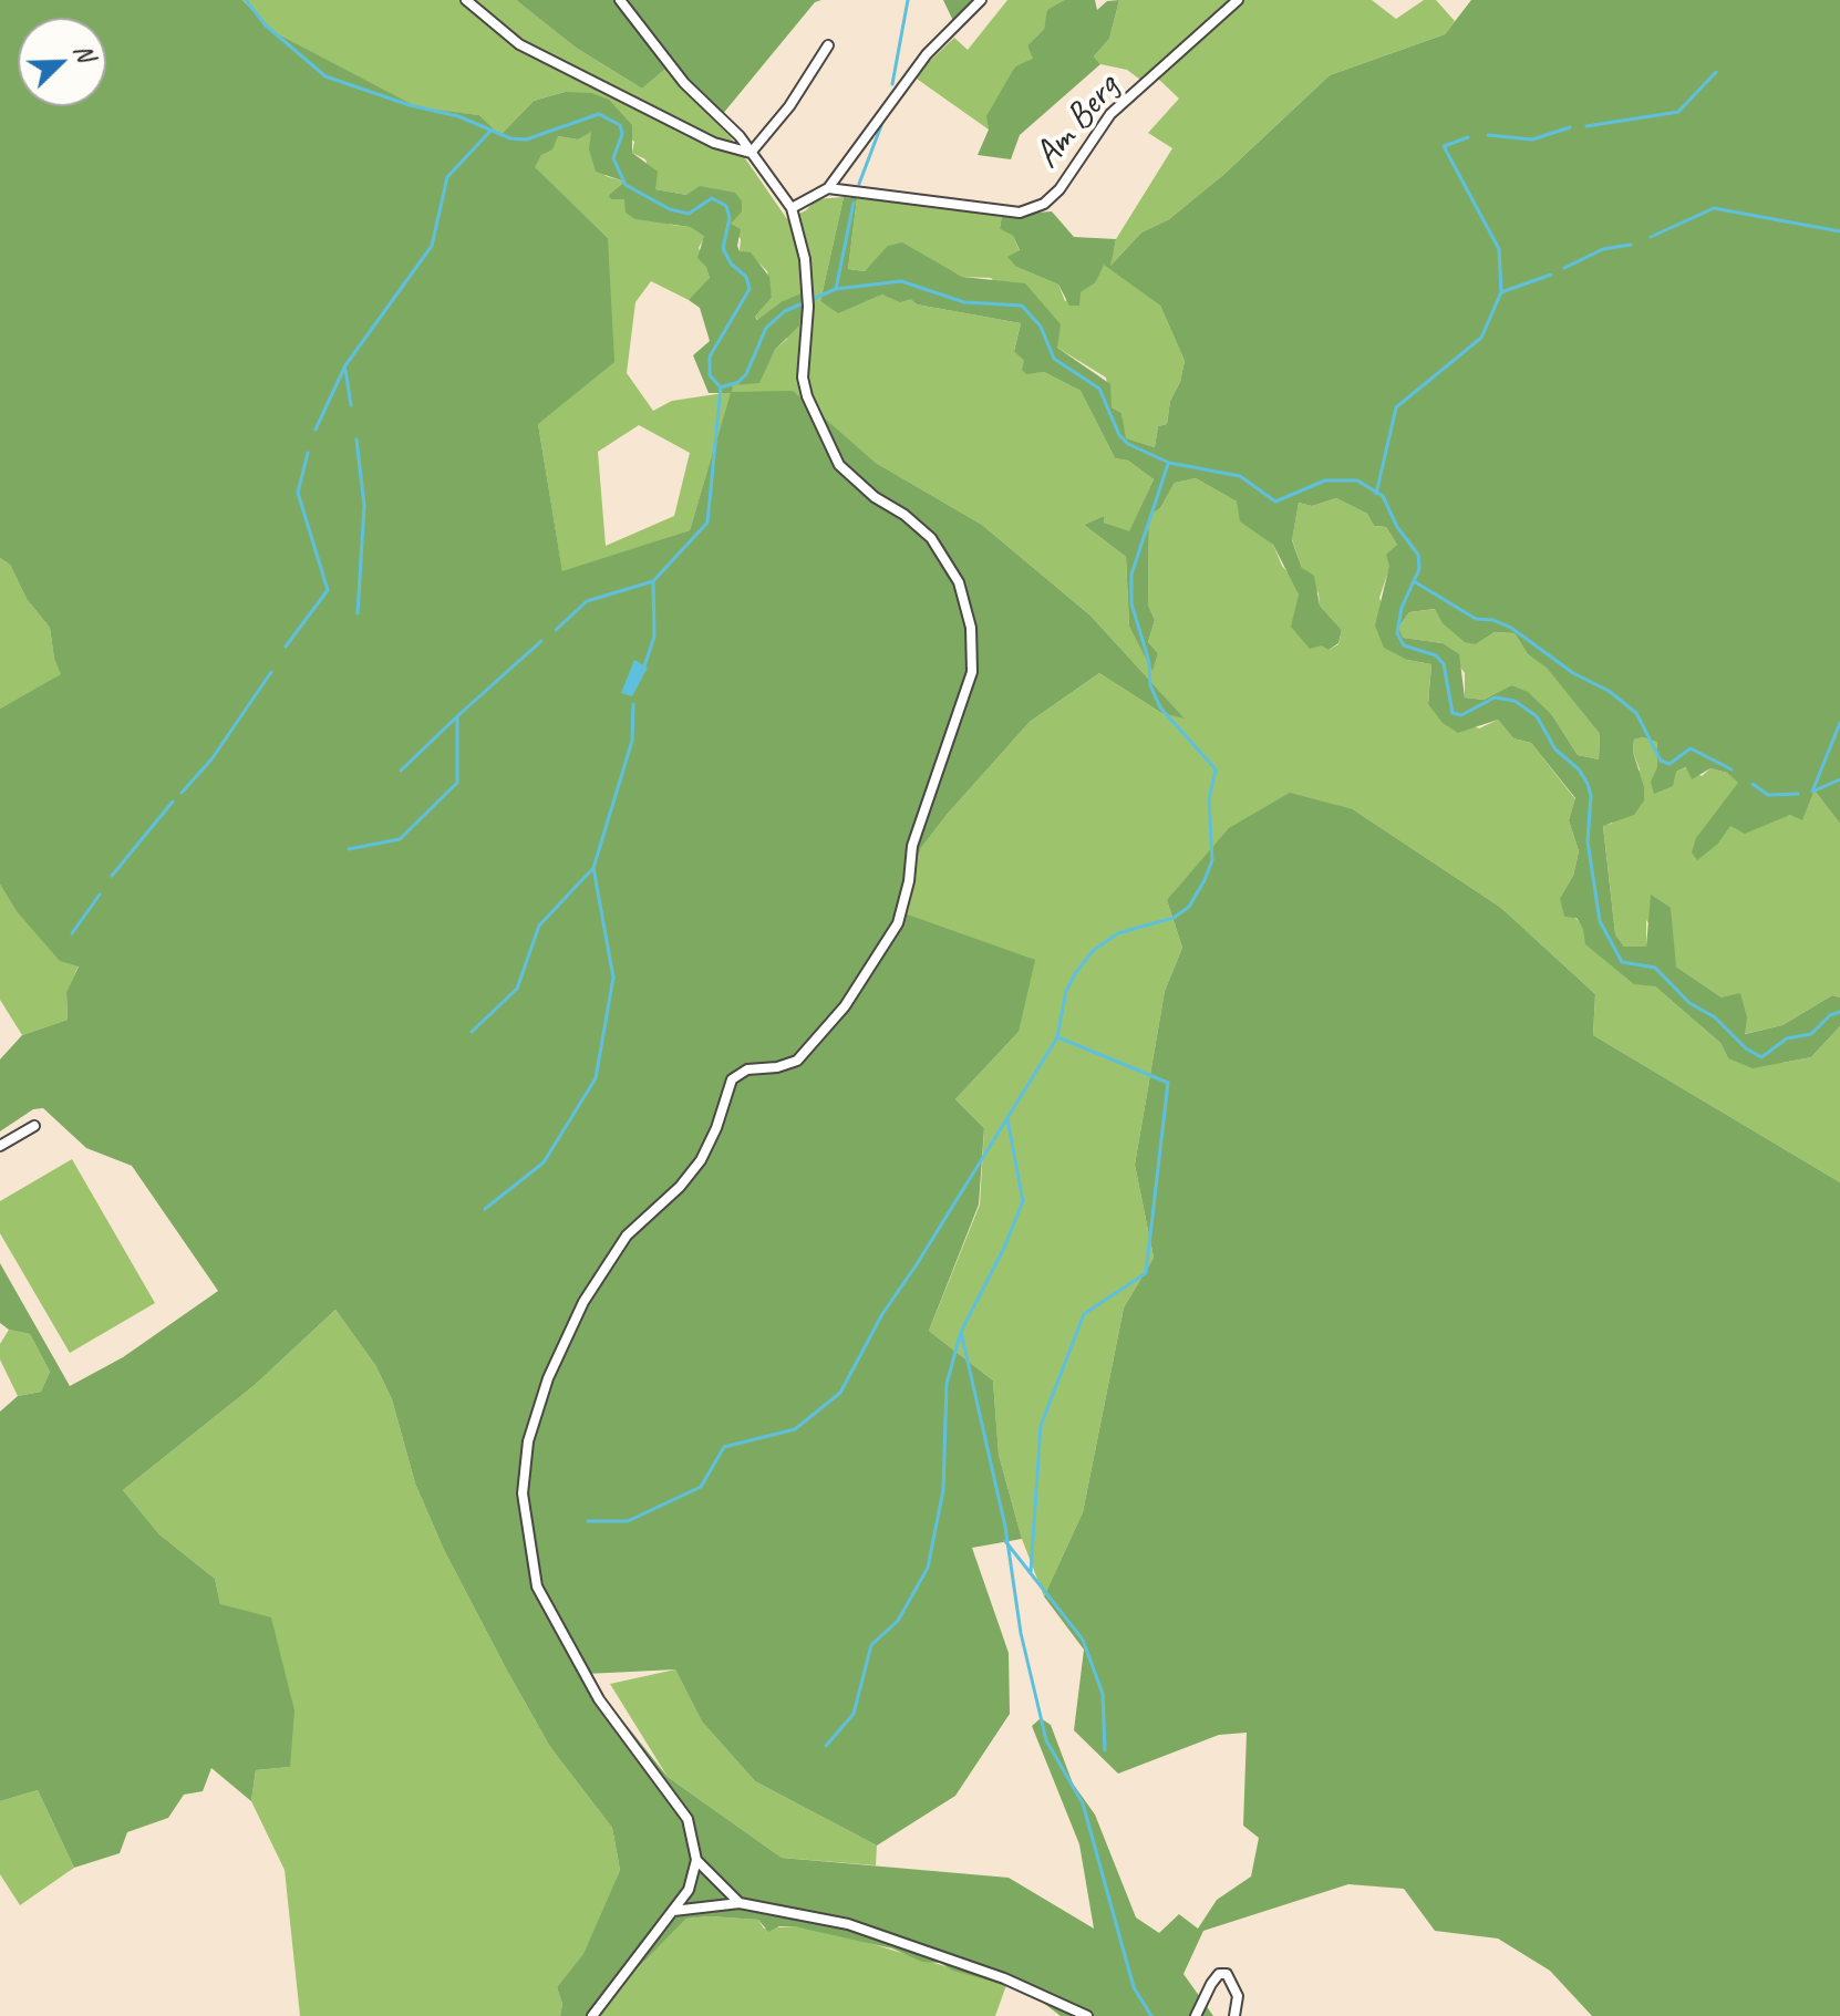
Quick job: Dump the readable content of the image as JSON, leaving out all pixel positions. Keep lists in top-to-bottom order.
{
  "streets": {
    "street": ["Am Berg"]
  },
  "north": "top right"
}
